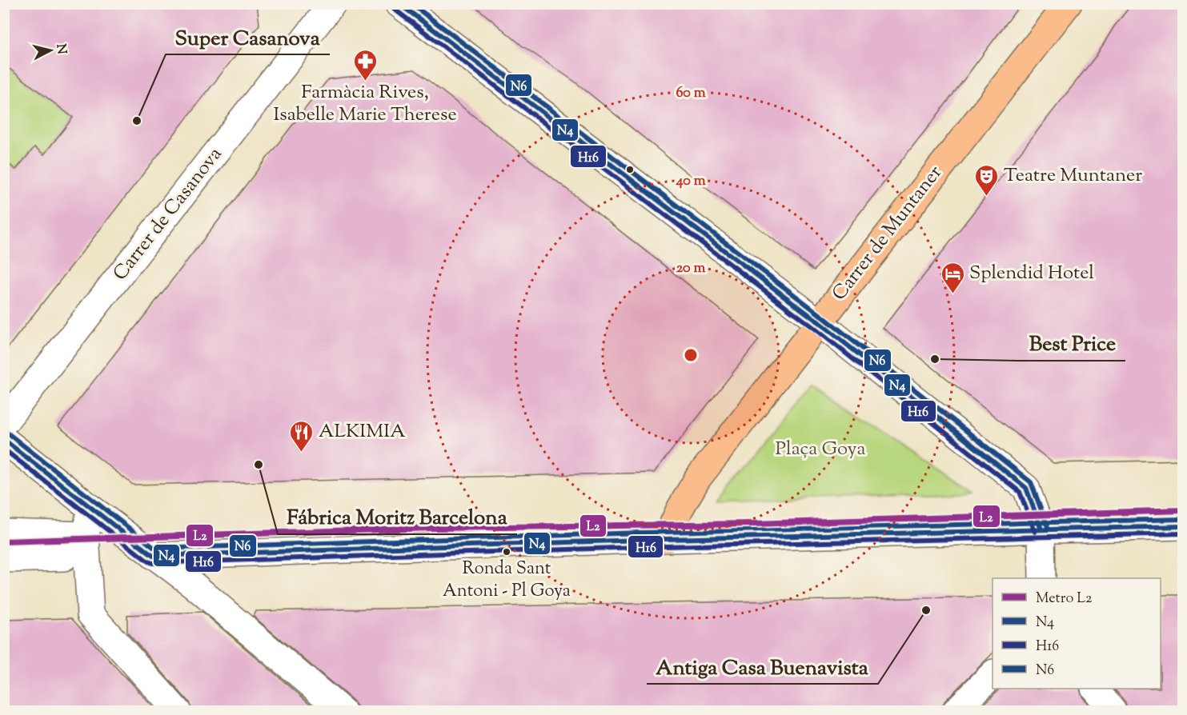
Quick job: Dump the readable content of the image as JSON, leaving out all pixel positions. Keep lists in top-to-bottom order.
{
  "streets": {
    "main road": ["Carrer de Muntaner"],
    "street": ["Carrer de Casanova"]
  },
  "parks": ["Plaça Goya"],
  "places": {
    "pharmacy": ["Farmàcia Rives, Isabelle Marie Therese"],
    "other": [
      "Super Casanova",
      "Best Price",
      "Fábrica Moritz Barcelona",
      "Ronda Sant Antoni - Pl Goya",
      "Antiga Casa Buenavista"
    ],
    "theatre": ["Teatre Muntaner"],
    "hotel": ["Splendid Hotel"],
    "restaurant": ["ALKIMIA"]
  },
  "lines": [
    "transit line N4",
    "transit line N6",
    "transit line H16",
    "metro line L2"
  ],
  "legend": [
    "Metro L2",
    "N4",
    "H16",
    "N6"
  ],
  "north": "right",
  "rings": ["60 m", "40 m", "20 m"]
}
